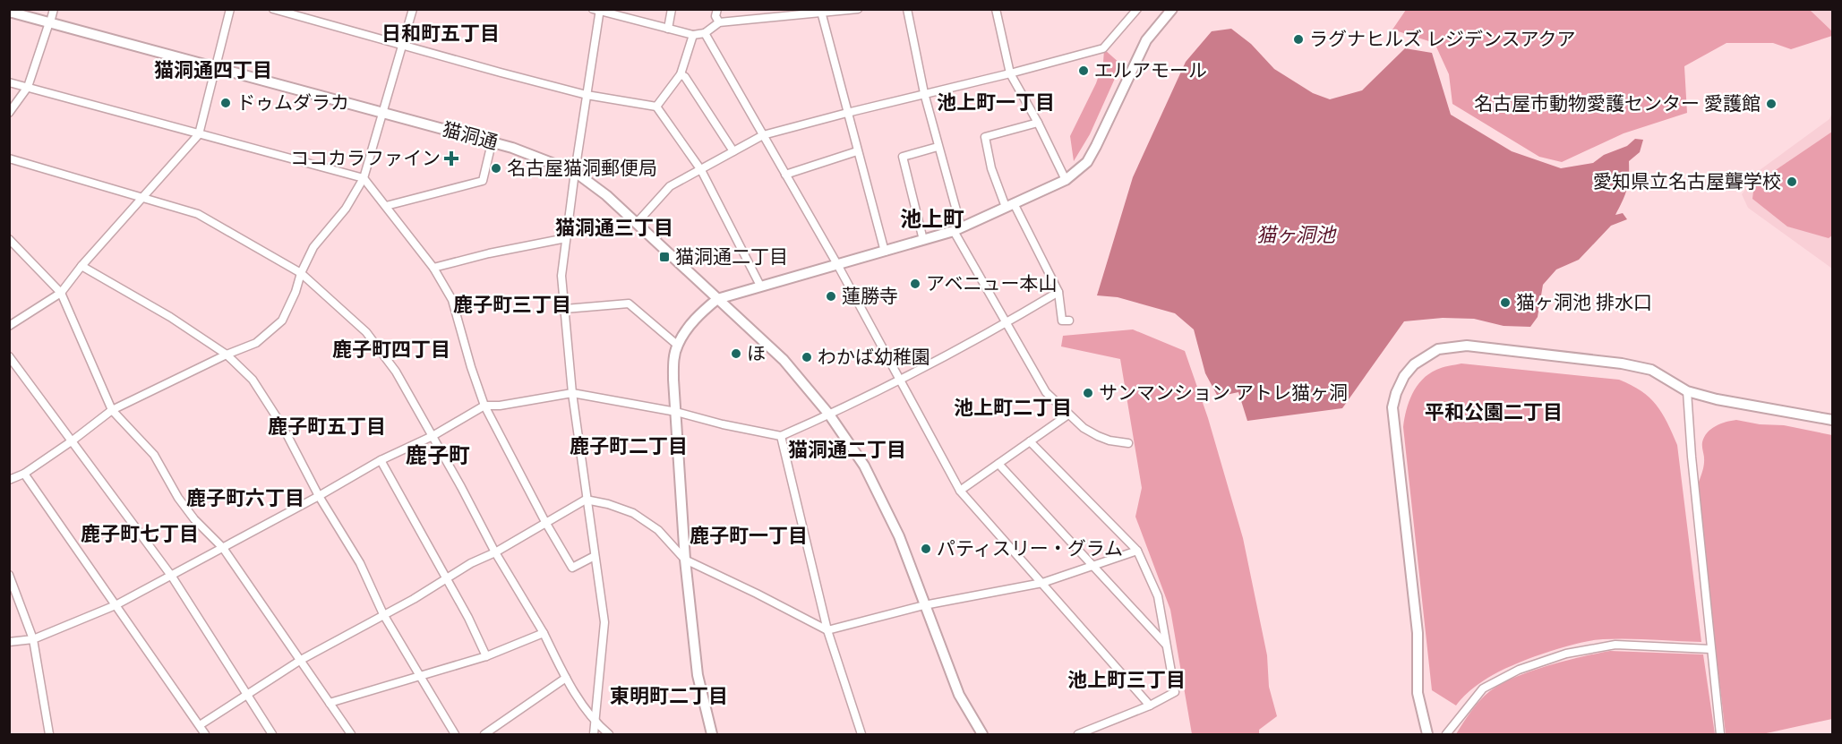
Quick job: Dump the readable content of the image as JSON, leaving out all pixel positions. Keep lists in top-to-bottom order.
{
  "streets": {
    "street": ["猫洞通"]
  },
  "districts": [
    "日和町五丁目",
    "猫洞通四丁目",
    "池上町一丁目",
    "池上町",
    "猫洞通三丁目",
    "鹿子町三丁目",
    "鹿子町四丁目",
    "池上町二丁目",
    "平和公園二丁目",
    "鹿子町五丁目",
    "鹿子町二丁目",
    "猫洞通二丁目",
    "鹿子町",
    "鹿子町六丁目",
    "鹿子町七丁目",
    "鹿子町一丁目",
    "池上町三丁目",
    "東明町二丁目"
  ],
  "water": ["猫ヶ洞池"],
  "places": {
    "other": [
      "ラグナヒルズ レジデンスアクア",
      "エルアモール",
      "ドゥムダラカ",
      "名古屋市動物愛護センター 愛護館",
      "名古屋猫洞郵便局",
      "愛知県立名古屋聾学校",
      "アベニュー本山",
      "蓮勝寺",
      "猫ヶ洞池 排水口",
      "ほ",
      "わかば幼稚園",
      "サンマンション アトレ猫ヶ洞",
      "パティスリー・グラム"
    ],
    "health": ["ココカラファイン"],
    "transit": ["猫洞通二丁目"]
  }
}
